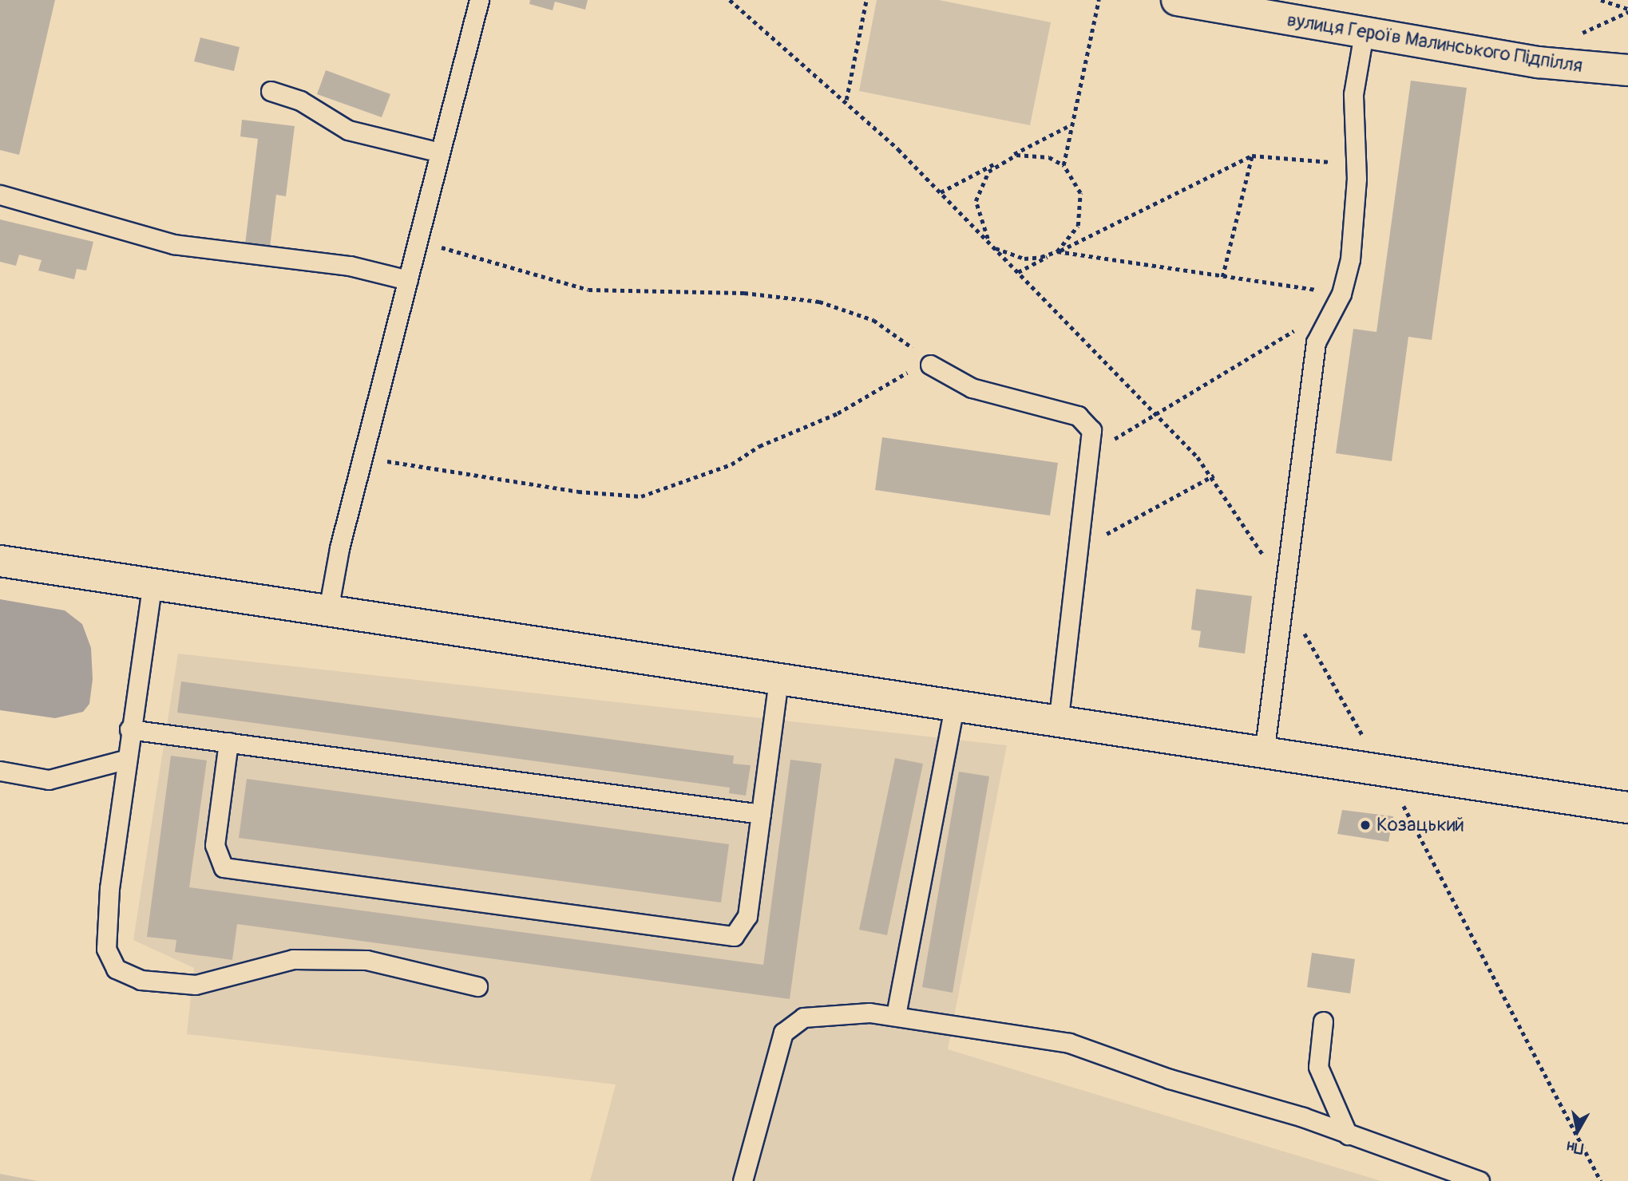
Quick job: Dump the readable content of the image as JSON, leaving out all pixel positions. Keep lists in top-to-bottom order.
{
  "streets": {
    "street": ["вулиця Героїв Малинського Підпілля"]
  },
  "places": ["Козацький"],
  "north": "bottom"
}
